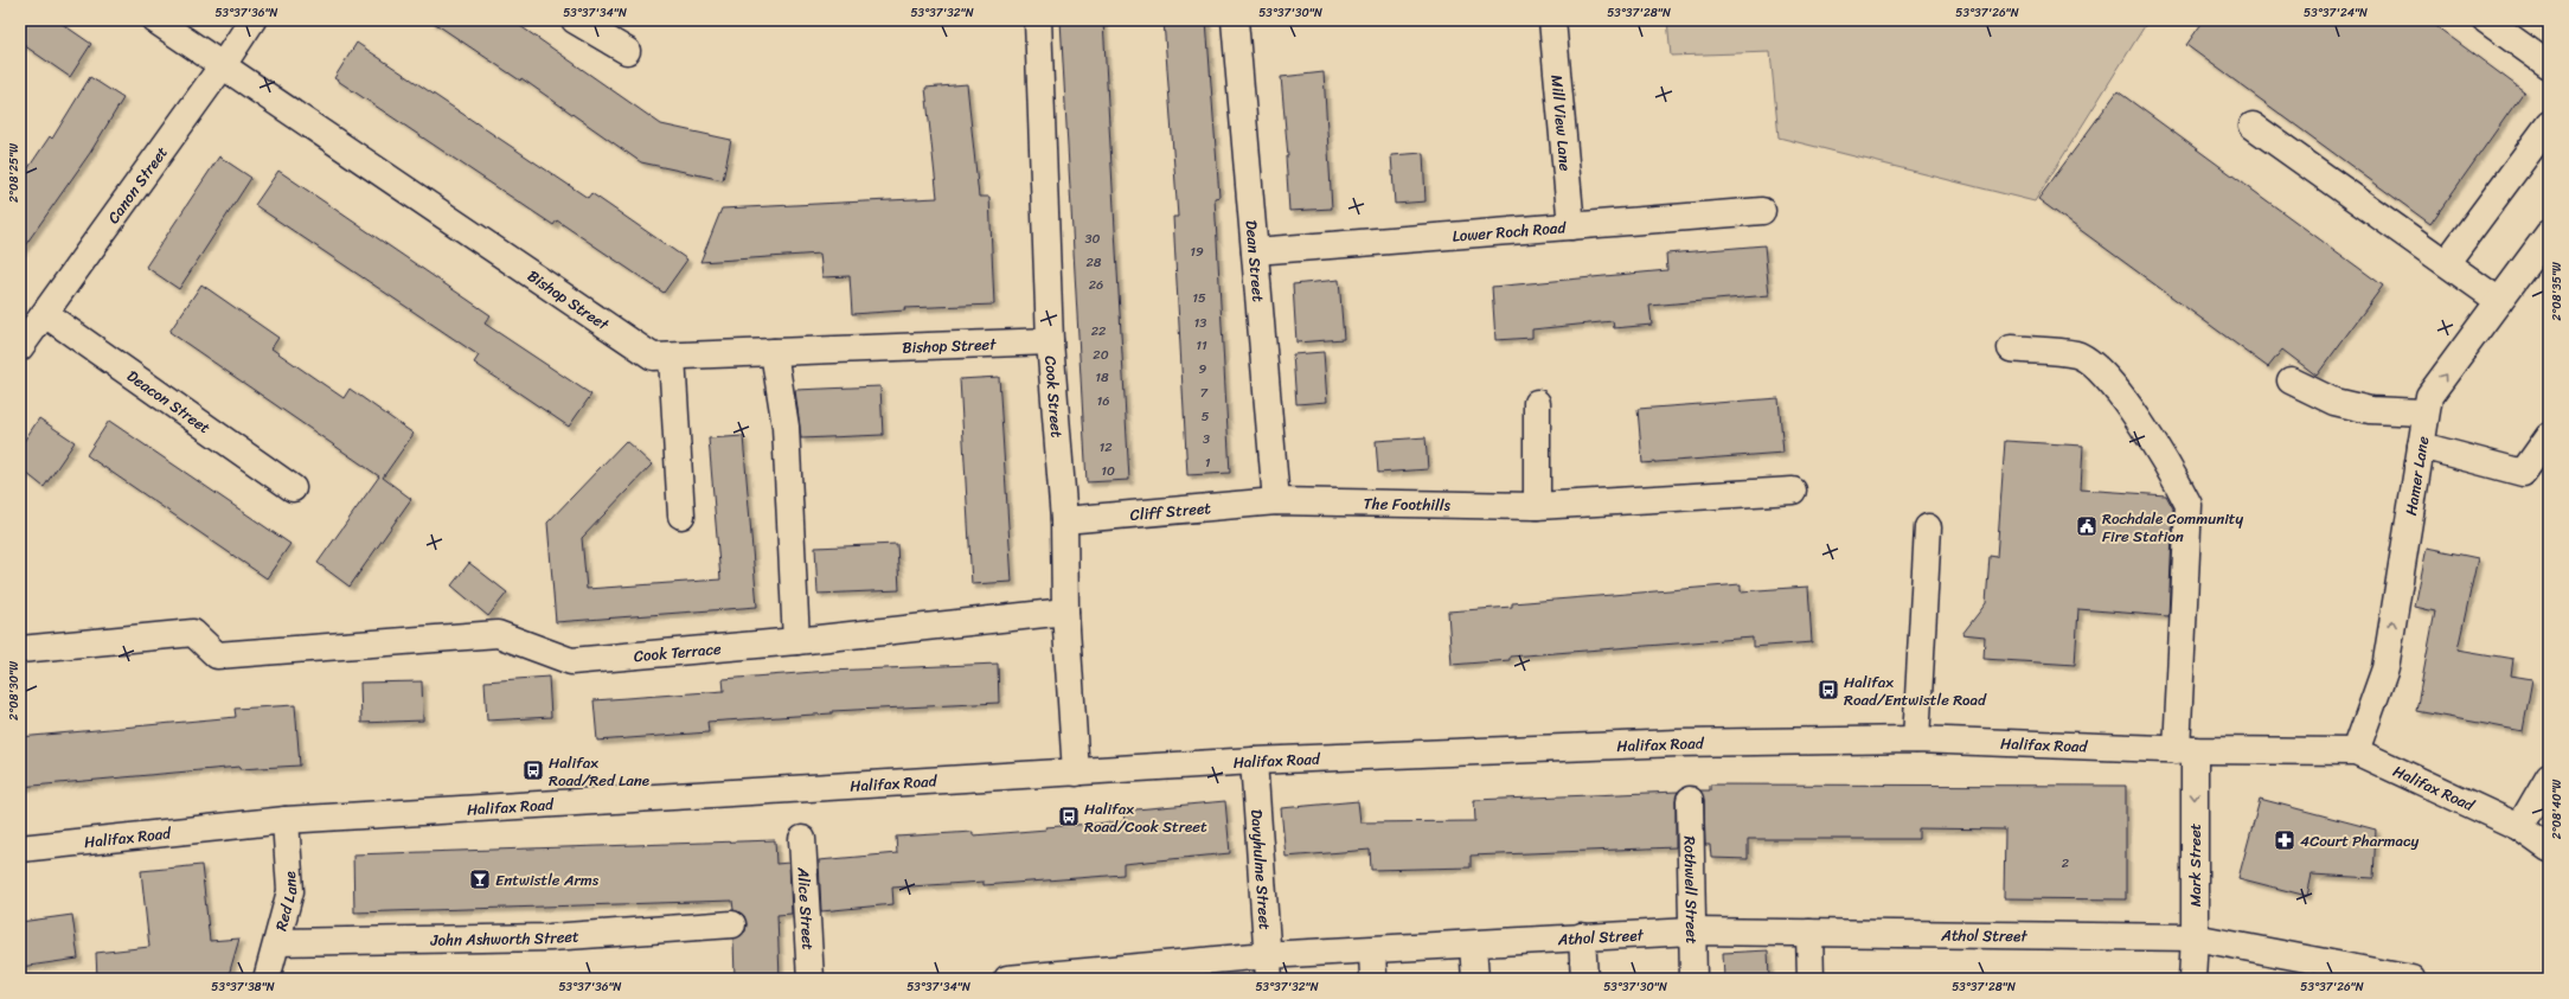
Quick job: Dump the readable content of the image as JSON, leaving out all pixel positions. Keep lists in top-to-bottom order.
{
  "streets": {
    "main road": [
      "Mill View Lane",
      "Canon Street",
      "Lower Roch Road",
      "Dean Street",
      "Bishop Street",
      "Cook Street",
      "Deacon Street",
      "Hamer Lane",
      "The Foothills",
      "Cliff Street",
      "Cook Terrace",
      "Halifax Road",
      "Mark Street",
      "Davyhulme Street",
      "Rothwell Street",
      "Red Lane",
      "Alice Street",
      "Athol Street",
      "John Ashworth Street"
    ]
  },
  "crossings": [
    ["Mill View Lane", "Lower Roch Road"],
    ["Canon Street", "Bishop Street"],
    ["Canon Street", "Deacon Street"],
    ["Lower Roch Road", "Dean Street"],
    ["Dean Street", "The Foothills"],
    ["Dean Street", "Cliff Street"],
    ["Bishop Street", "Cook Street"],
    ["Cook Street", "Cliff Street"],
    ["Cook Street", "Cook Terrace"],
    ["Cook Street", "Halifax Road"],
    ["Hamer Lane", "Halifax Road"],
    ["The Foothills", "Cliff Street"],
    ["Halifax Road", "Mark Street"],
    ["Halifax Road", "Davyhulme Street"],
    ["Halifax Road", "Red Lane"],
    ["Mark Street", "Athol Street"],
    ["Davyhulme Street", "Athol Street"],
    ["Rothwell Street", "Athol Street"],
    ["Red Lane", "John Ashworth Street"]
  ],
  "one_way": ["Hamer Lane"],
  "places": {
    "public building": ["Rochdale Community Fire Station"],
    "bus stop": ["Halifax Road/Entwistle Road", "Halifax Road/Red Lane", "Halifax Road/Cook Street"],
    "pharmacy": ["4Court Pharmacy"],
    "bar": ["Entwistle Arms"]
  },
  "house_numbers": [
    "30",
    "19",
    "28",
    "26",
    "15",
    "13",
    "22",
    "11",
    "20",
    "9",
    "18",
    "7",
    "16",
    "5",
    "3",
    "12",
    "1",
    "10",
    "2"
  ],
  "coordinates": [
    "53°37'36\"N",
    "53°37'34\"N",
    "53°37'32\"N",
    "53°37'30\"N",
    "53°37'28\"N",
    "53°37'26\"N",
    "53°37'24\"N",
    "2°08'25\"W",
    "2°08'35\"W",
    "2°08'30\"W",
    "2°08'40\"W",
    "53°37'38\"N"
  ]
}
